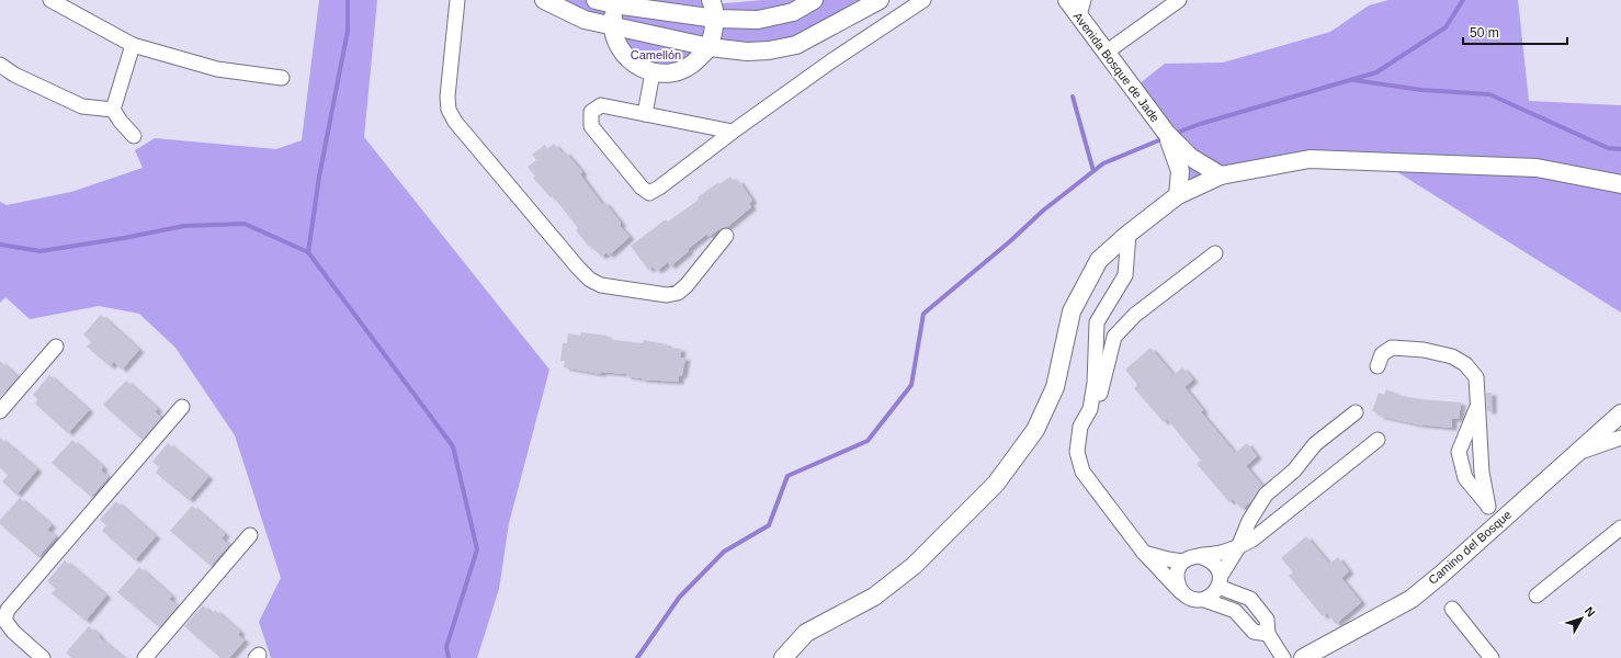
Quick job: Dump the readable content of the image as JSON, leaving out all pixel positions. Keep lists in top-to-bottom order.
{
  "streets": {
    "street": ["Avenida Bosque de Jade", "Camino del Bosque"]
  },
  "parks": ["Camellón"],
  "scale_bar": "50 m",
  "north": "top right"
}
